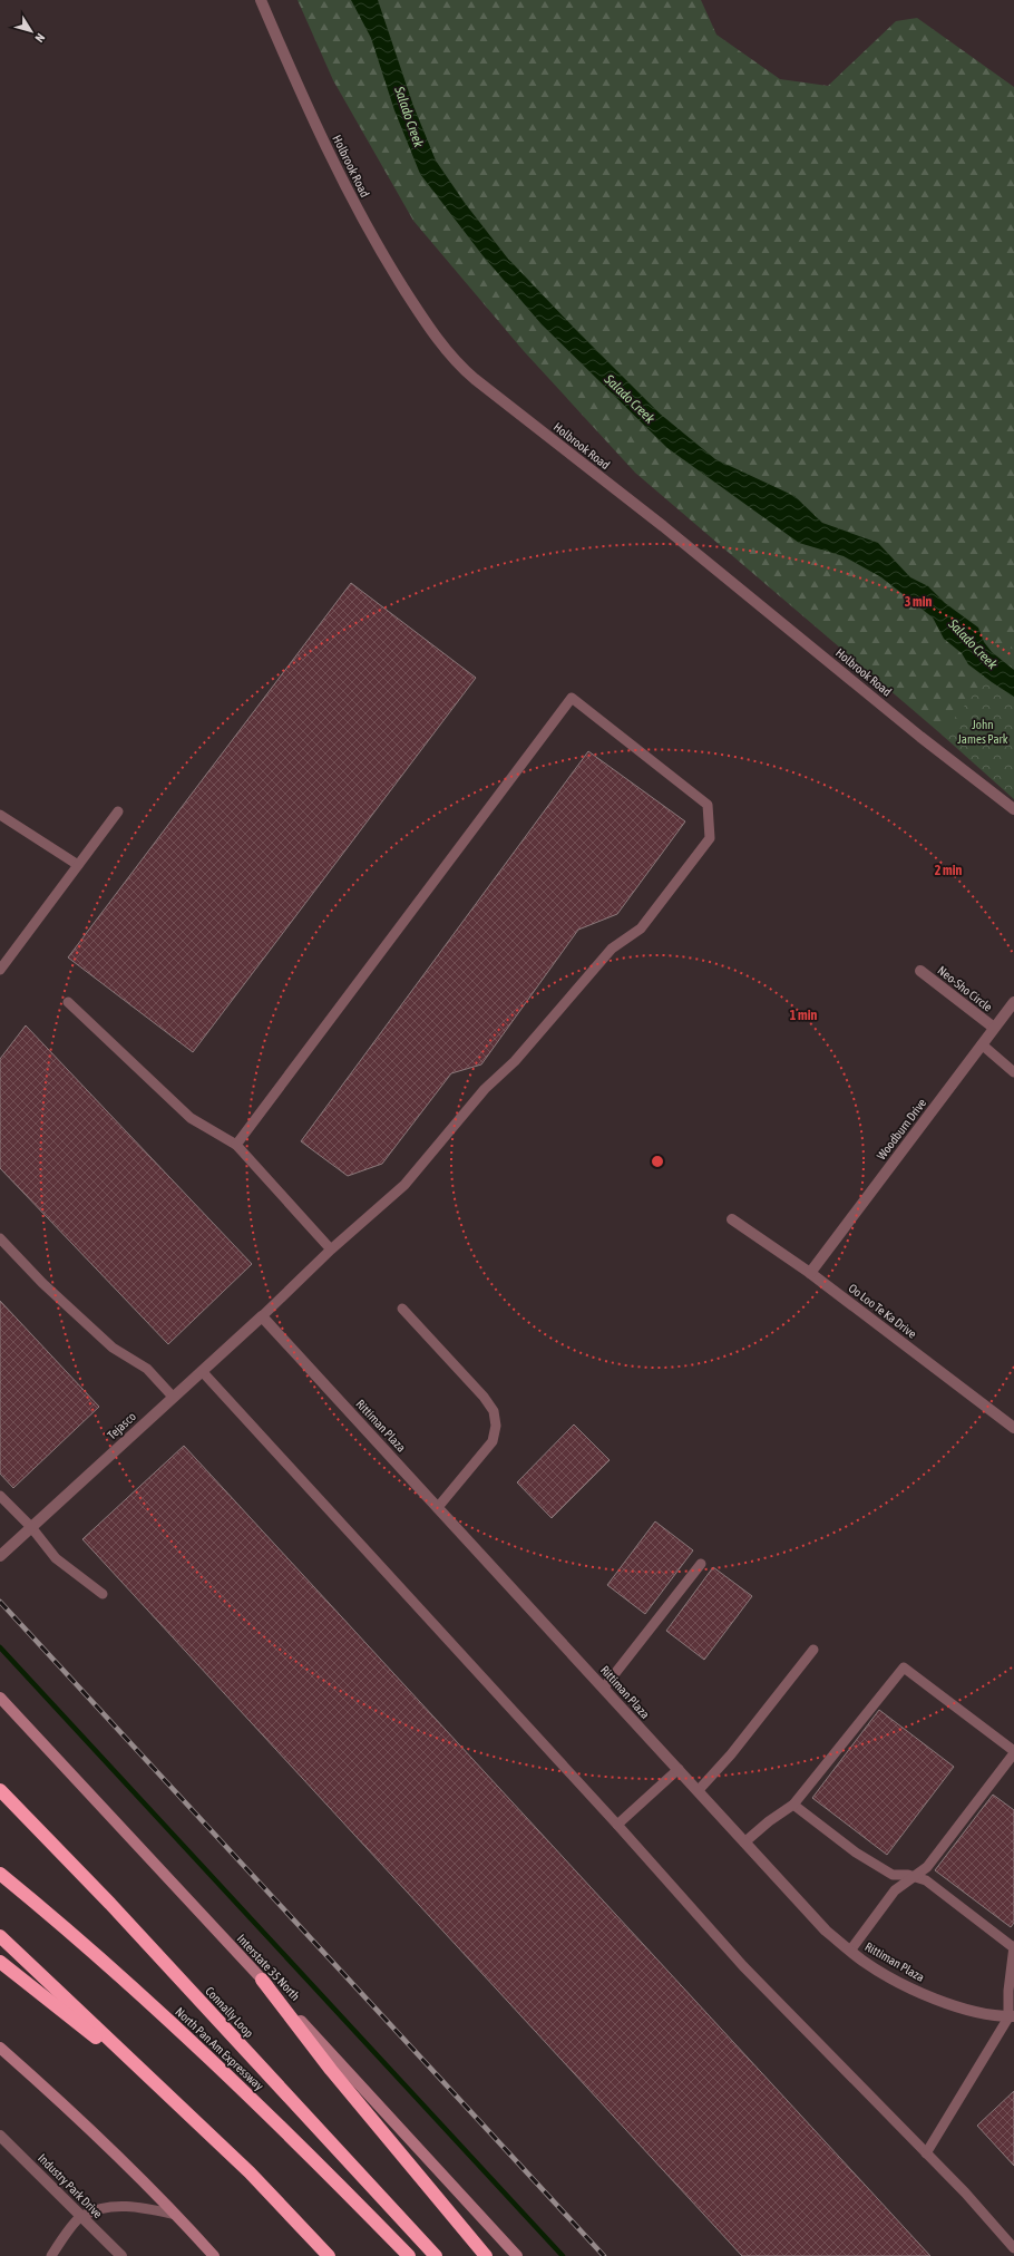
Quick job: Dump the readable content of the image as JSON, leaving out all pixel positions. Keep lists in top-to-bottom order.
{
  "streets": {
    "highway": ["Connally Loop", "North Pan Am Expressway"],
    "main road": ["Interstate 35 North"],
    "street": [
      "Holbrook Road",
      "Neo-Sho Circle",
      "Woodburn Drive",
      "Oo Loo Te Ka Drive",
      "Tejasco",
      "Rittiman Plaza",
      "Industry Park Drive"
    ]
  },
  "crossings": [
    ["Neo-Sho Circle", "Woodburn Drive"],
    ["Woodburn Drive", "Oo Loo Te Ka Drive"],
    ["Tejasco", "Rittiman Plaza"]
  ],
  "water": ["Salado Creek"],
  "parks": ["John James Park"],
  "north": "bottom right",
  "rings": ["3 min", "2 min", "1 min"]
}
